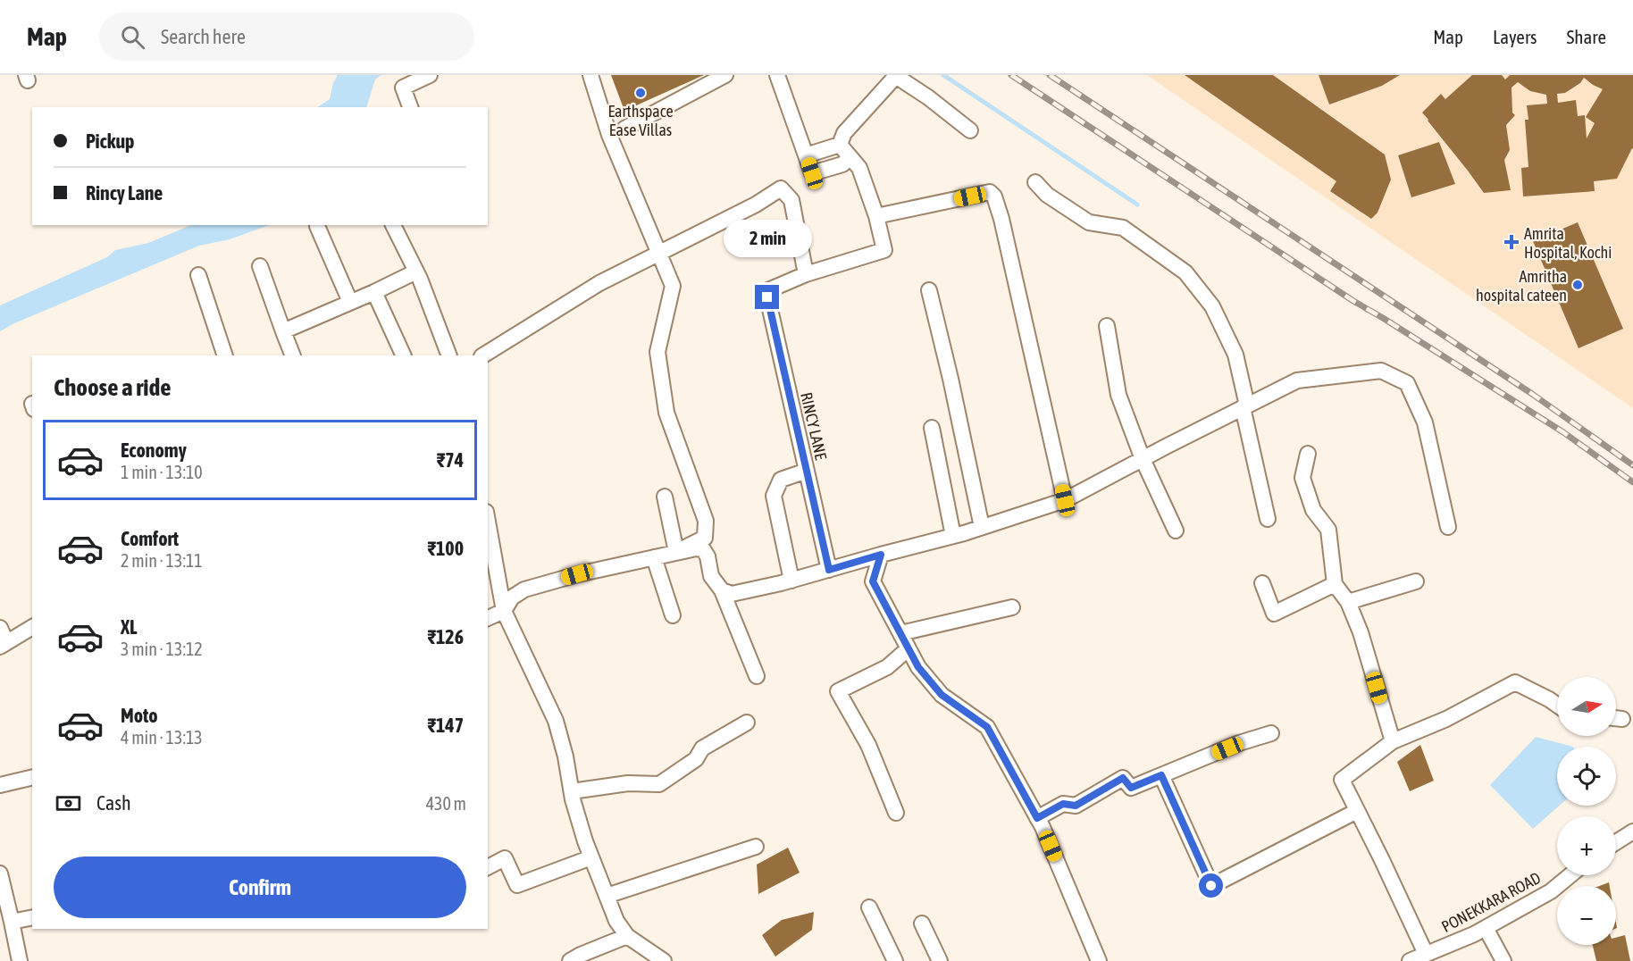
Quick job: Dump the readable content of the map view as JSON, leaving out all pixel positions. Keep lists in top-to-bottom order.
{
  "streets": {
    "street": ["RINCY LANE", "PONEKKARA ROAD"]
  },
  "places": {
    "other": ["Earthspace Ease Villas", "Amritha hospital cateen"],
    "health": ["Amrita Hospital, Kochi"]
  },
  "north": "right",
  "page": {
    "header": "Map",
    "search": "Search here",
    "nav": ["Map", "Layers", "Share"],
    "banner": ["Pickup", "Rincy Lane"],
    "bubble": "2 min",
    "heading": "Choose a ride",
    "list": [
      {
        "name": "Economy",
        "note": "1 min · 13:10",
        "value": "₹74"
      },
      {
        "name": "Comfort",
        "note": "2 min · 13:11",
        "value": "₹100"
      },
      {
        "name": "XL",
        "note": "3 min · 13:12",
        "value": "₹126"
      },
      {
        "name": "Moto",
        "note": "4 min · 13:13",
        "value": "₹147"
      }
    ],
    "map_buttons": ["+", "−"],
    "pay": ["Cash", "430 m"],
    "buttons": "Confirm"
  }
}
